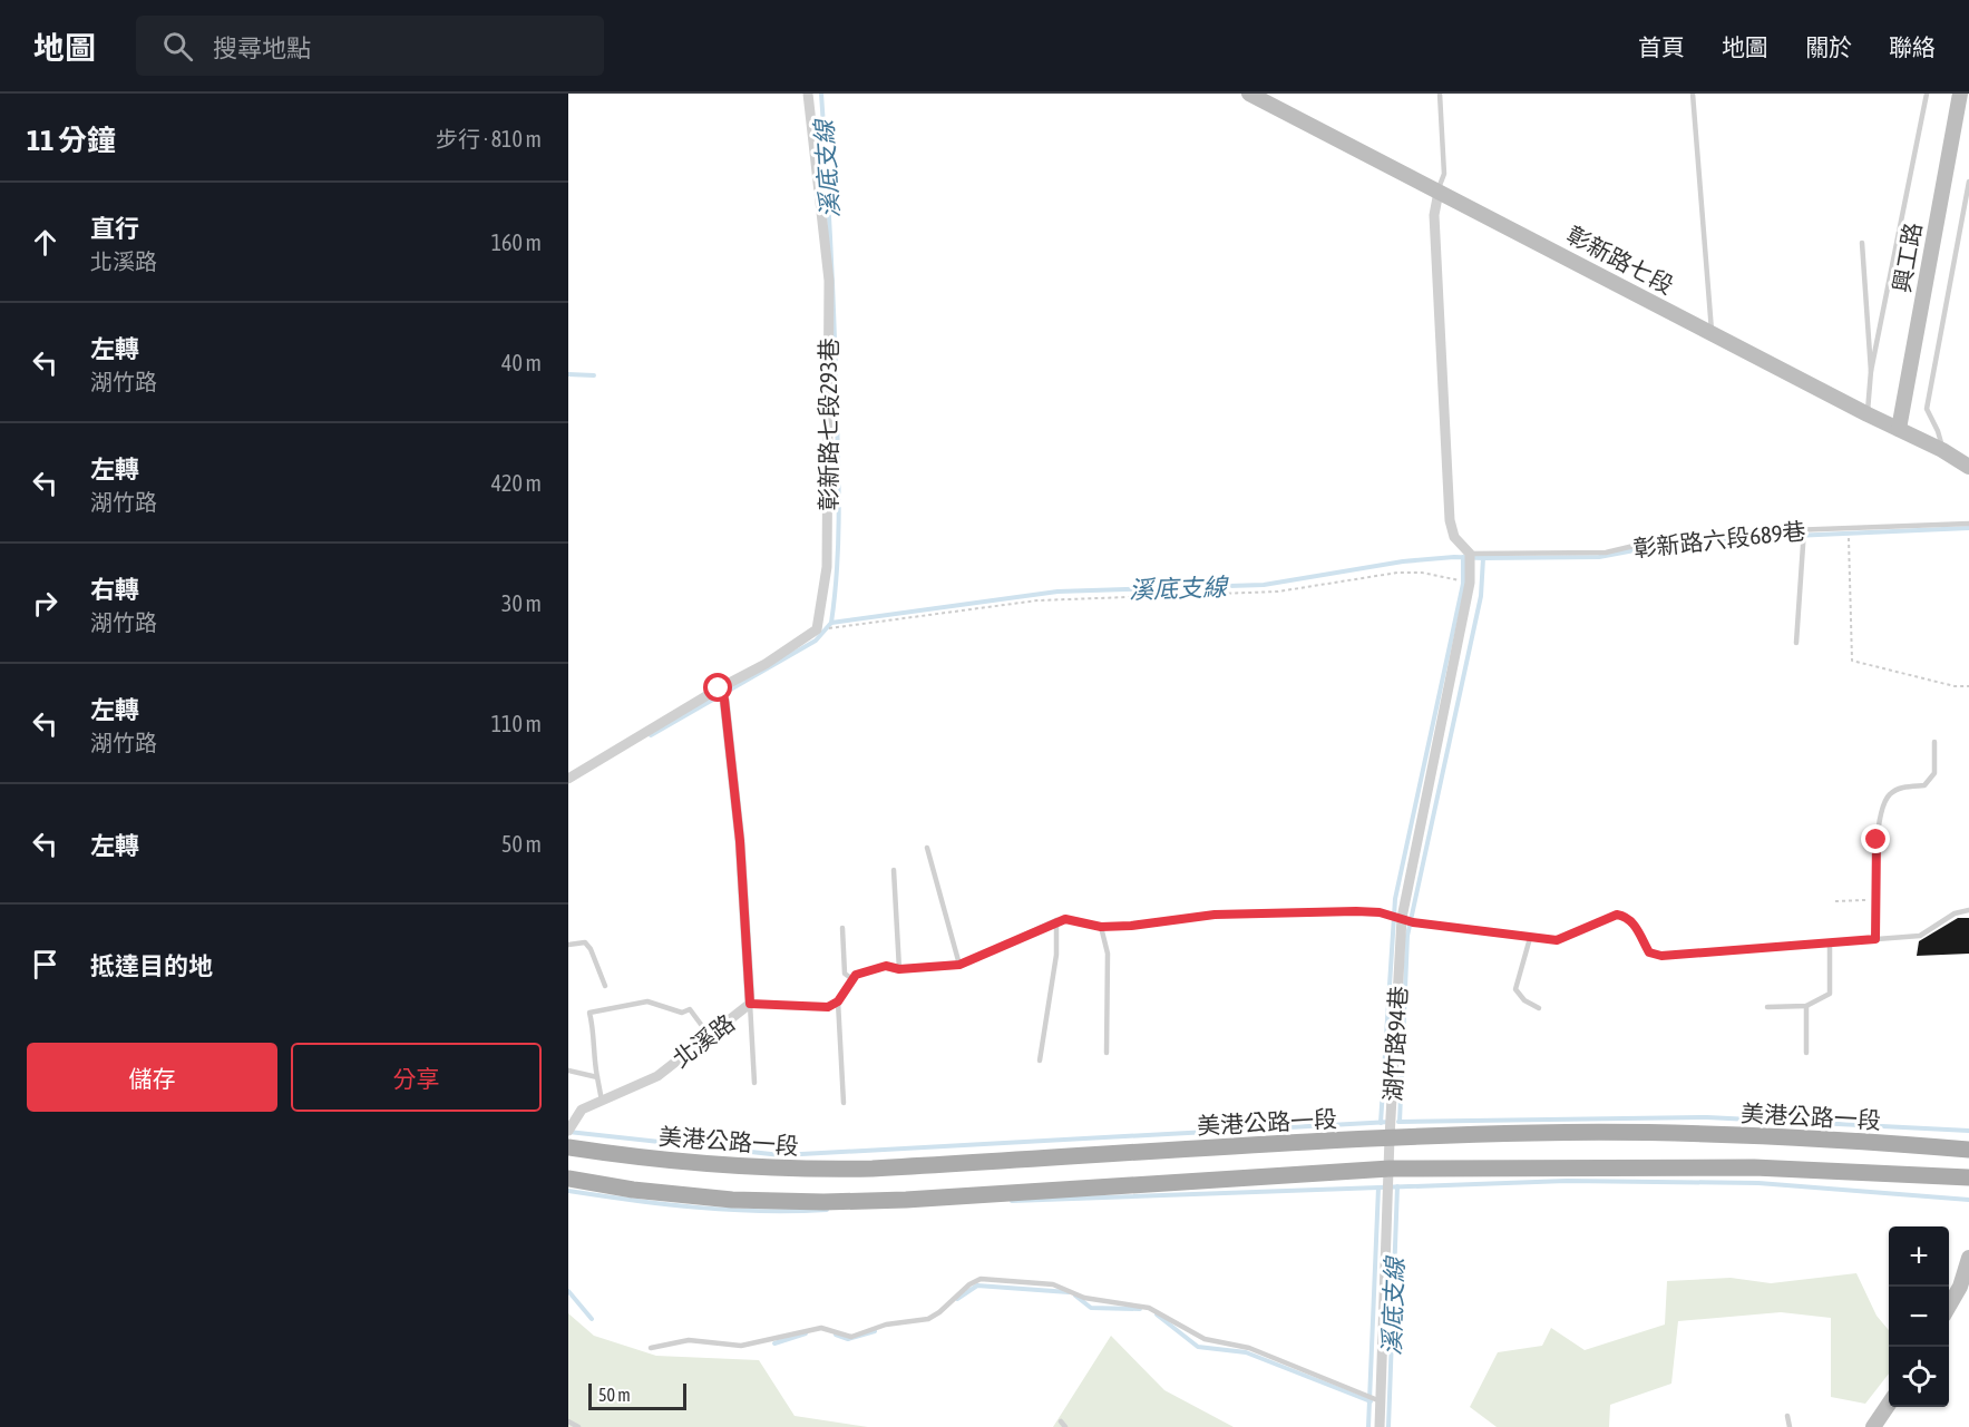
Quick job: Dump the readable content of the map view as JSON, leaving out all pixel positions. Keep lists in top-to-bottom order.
{
  "streets": {
    "main road": ["美港公路一段"],
    "street": [
      "興工路",
      "彰新路七段",
      "彰新路七段293巷",
      "北溪路",
      "湖竹路94巷"
    ],
    "lane": ["彰新路六段689巷"]
  },
  "crossings": [
    ["興工路", "彰新路七段"],
    ["彰新路六段689巷", "湖竹路94巷"],
    ["湖竹路94巷", "美港公路一段"]
  ],
  "water": ["溪底支線"],
  "scale_bar": "50 m",
  "page": {
    "header": "地圖",
    "search": "搜尋地點",
    "nav": [
      "首頁",
      "地圖",
      "關於",
      "聯絡"
    ],
    "heading": ["11 分鐘", "步行 · 810 m"],
    "list": [
      ["直行", "北溪路", "160 m"],
      ["左轉", "湖竹路", "40 m"],
      ["左轉", "湖竹路", "420 m"],
      ["右轉", "湖竹路", "30 m"],
      ["左轉", "湖竹路", "110 m"],
      ["左轉", "50 m"],
      "抵達目的地"
    ],
    "buttons": ["儲存", "分享"],
    "map_buttons": ["+", "−"],
    "scale": "50 m"
  }
}
